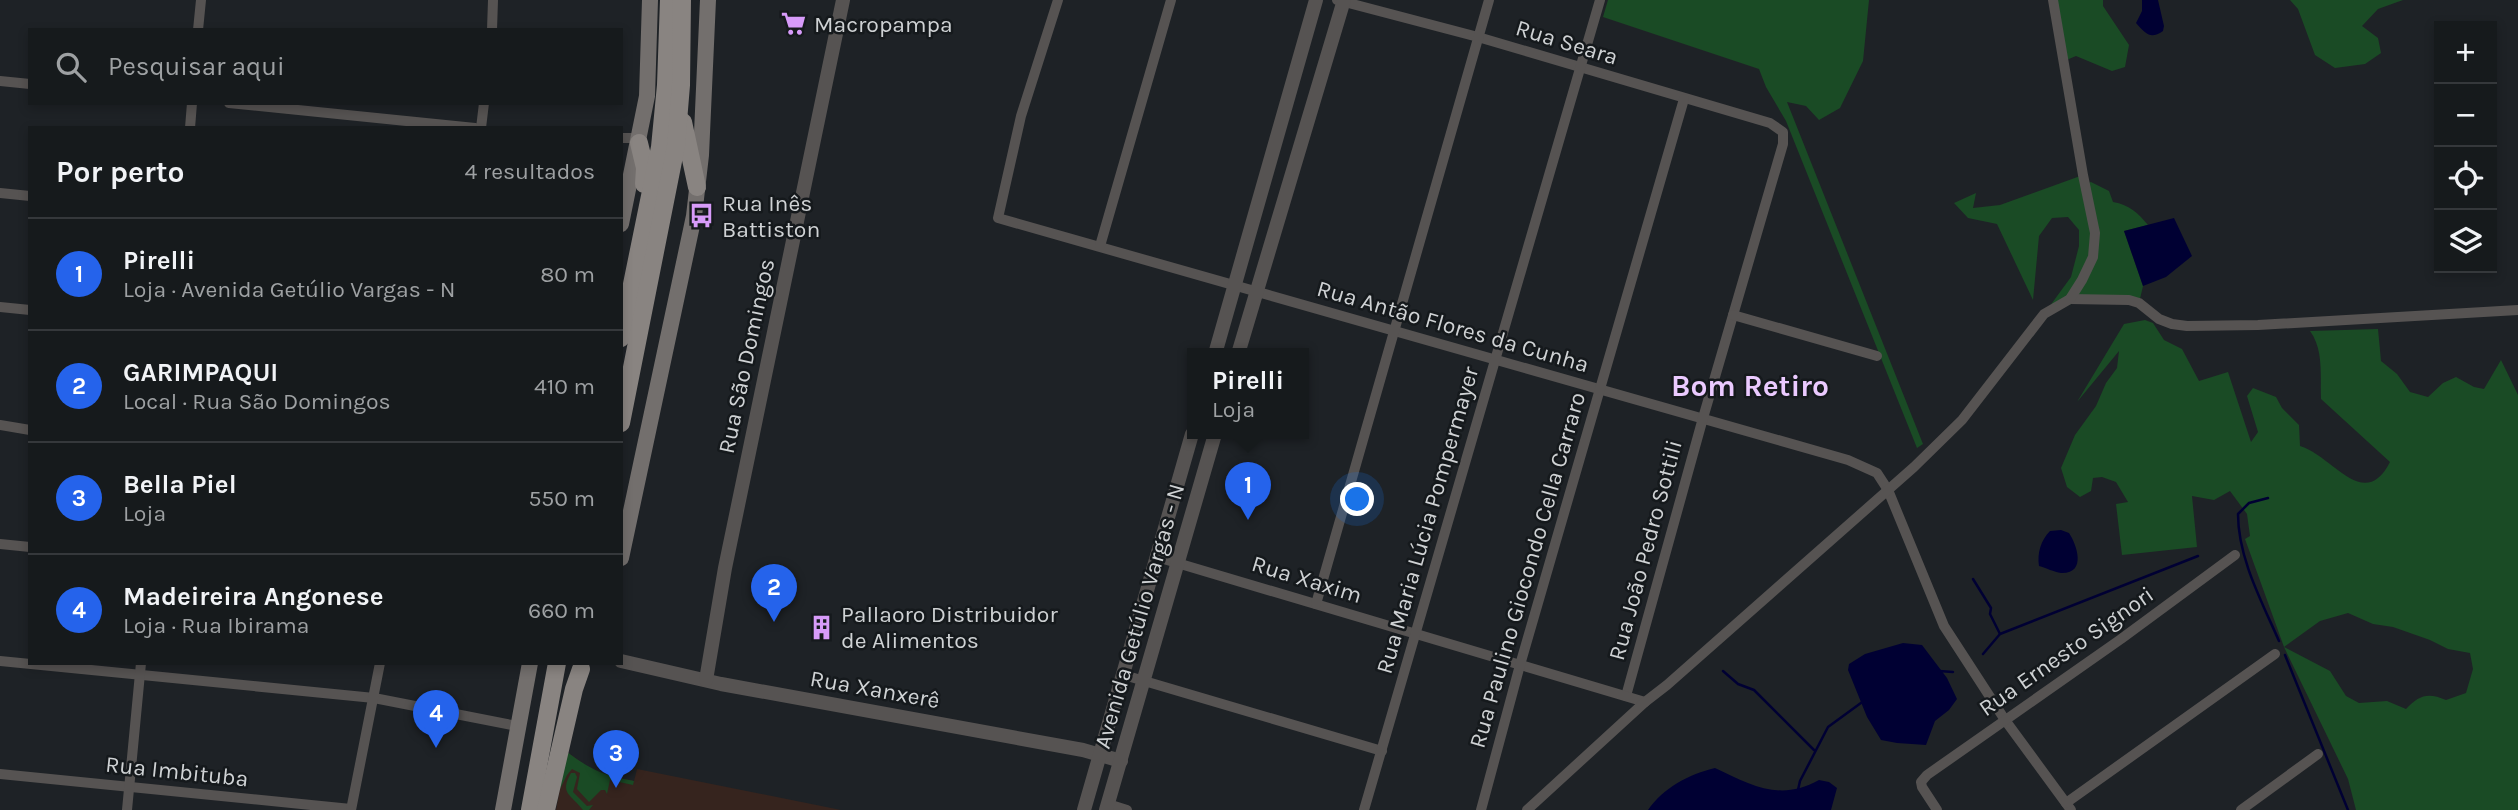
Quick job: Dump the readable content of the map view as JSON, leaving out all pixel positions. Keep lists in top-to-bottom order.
{
  "streets": {
    "street": [
      "Rua Seara",
      "Rua Antão Flores da Cunha",
      "Rua São Domingos",
      "Rua Maria Lúcia Pompermayer",
      "Rua João Pedro Sottili",
      "Rua Paulino Giocondo Cella Carraro",
      "Rua Xaxim",
      "Avenida Getúlio Vargas - N",
      "Rua Ernesto Signori",
      "Rua Xanxerê",
      "Rua Imbituba"
    ]
  },
  "crossings": [
    ["Rua Seara", "Rua Maria Lúcia Pompermayer"],
    ["Rua Seara", "Rua João Pedro Sottili"],
    ["Rua Seara", "Rua Paulino Giocondo Cella Carraro"],
    ["Rua Antão Flores da Cunha", "Rua Maria Lúcia Pompermayer"],
    ["Rua Antão Flores da Cunha", "Rua João Pedro Sottili"],
    ["Rua Antão Flores da Cunha", "Rua Paulino Giocondo Cella Carraro"],
    ["Rua São Domingos", "Rua Xanxerê"],
    ["Rua Maria Lúcia Pompermayer", "Rua Xaxim"],
    ["Rua João Pedro Sottili", "Rua Xaxim"],
    ["Rua Paulino Giocondo Cella Carraro", "Rua Xaxim"],
    ["Rua Xaxim", "Avenida Getúlio Vargas - N"],
    ["Avenida Getúlio Vargas - N", "Rua Xanxerê"]
  ],
  "districts": ["Bom Retiro"],
  "places": {
    "supermarket": ["Macropampa"],
    "bus stop": ["Rua Inês Battiston"],
    "building": ["Pallaoro Distribuidor de Alimentos"]
  },
  "page": {
    "map_buttons": ["+", "−"],
    "search": "Pesquisar aqui",
    "heading": ["Por perto", "4 resultados"],
    "list": [
      {
        "mark": "1",
        "name": "Pirelli",
        "note": "Loja · Avenida Getúlio Vargas - N",
        "value": "80 m"
      },
      {
        "mark": "2",
        "name": "GARIMPAQUI",
        "note": "Local · Rua São Domingos",
        "value": "410 m"
      },
      {
        "mark": "3",
        "name": "Bella Piel",
        "note": "Loja",
        "value": "550 m"
      },
      {
        "mark": "4",
        "name": "Madeireira Angonese",
        "note": "Loja · Rua Ibirama",
        "value": "660 m"
      }
    ],
    "popup": ["Pirelli", "Loja"],
    "pins": [
      "1",
      "2",
      "4",
      "3"
    ]
  }
}
